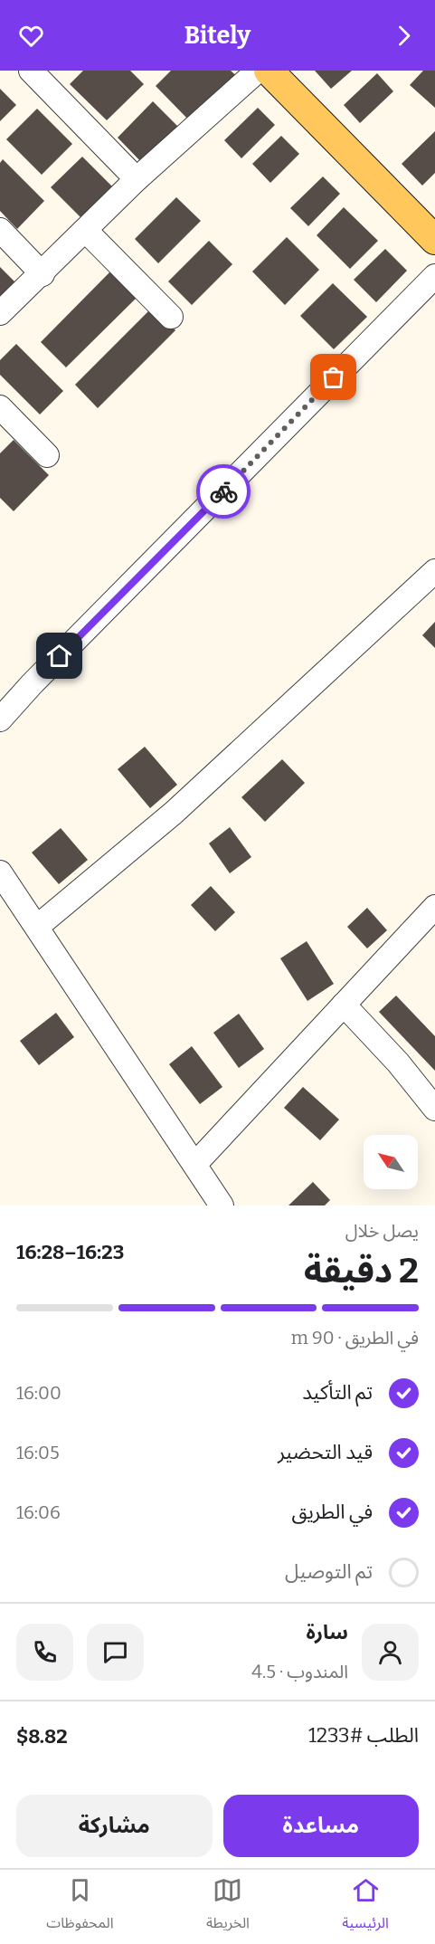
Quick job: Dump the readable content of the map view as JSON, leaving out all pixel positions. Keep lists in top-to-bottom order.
{
  "north": "top left",
  "page": {
    "header": "Bitely",
    "heading": ["2 دقيقة", "يصل خلال", "16:23–16:28"],
    "panel": [
      "سارة",
      "المندوب · 4.5",
      "الطلب #1233",
      "$8.82"
    ],
    "bar": "في الطريق · 90 m",
    "list": [
      ["تم التأكيد", "16:00"],
      ["قيد التحضير", "16:05"],
      ["في الطريق", "16:06"],
      "تم التوصيل"
    ],
    "buttons": ["مساعدة", "مشاركة"],
    "tabs": ["الرئيسية", "الخريطة", "المحفوظات"]
  }
}
